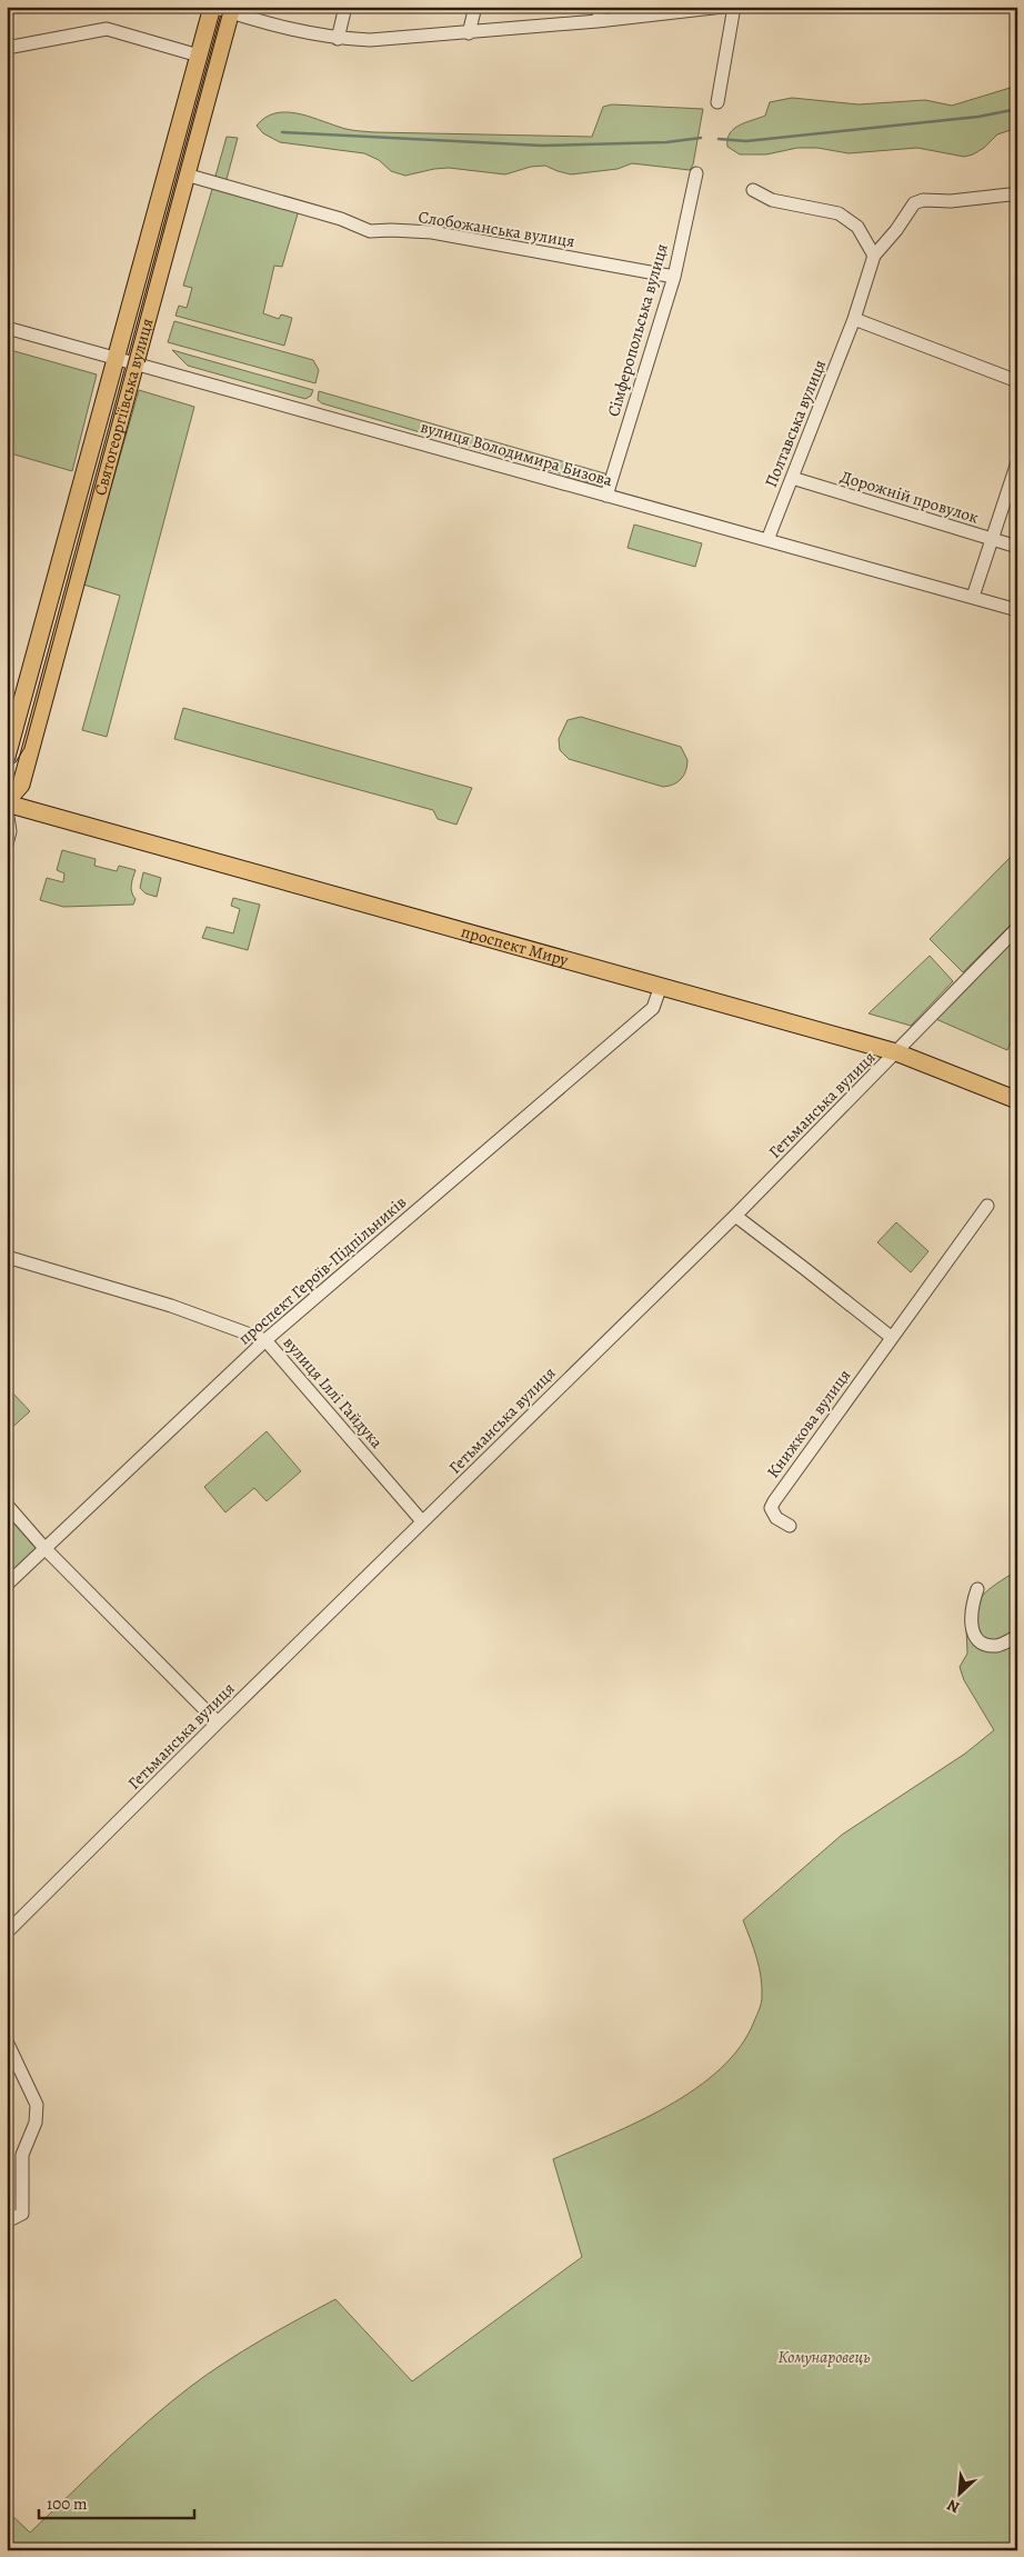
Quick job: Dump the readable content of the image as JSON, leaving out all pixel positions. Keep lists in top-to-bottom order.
{
  "streets": {
    "main road": ["Святогеоргіївська вулиця", "проспект Миру"],
    "street": [
      "Слобожанська вулиця",
      "Сімферопольська вулиця",
      "Полтавська вулиця",
      "вулиця Володимира Бизова",
      "Дорожній провулок",
      "Гетьманська вулиця",
      "проспект Героїв-Підпільників",
      "вулиця Іллі Гайдука",
      "Книжкова вулиця"
    ]
  },
  "crossings": [
    ["Слобожанська вулиця", "Сімферопольська вулиця"],
    ["Слобожанська вулиця", "Святогеоргіївська вулиця"],
    ["Сімферопольська вулиця", "вулиця Володимира Бизова"],
    ["Святогеоргіївська вулиця", "вулиця Володимира Бизова"],
    ["Святогеоргіївська вулиця", "проспект Миру"],
    ["Полтавська вулиця", "вулиця Володимира Бизова"],
    ["Полтавська вулиця", "Дорожній провулок"],
    ["проспект Миру", "Гетьманська вулиця"],
    ["проспект Миру", "проспект Героїв-Підпільників"],
    ["Гетьманська вулиця", "вулиця Іллі Гайдука"],
    ["проспект Героїв-Підпільників", "вулиця Іллі Гайдука"]
  ],
  "parks": ["Комунаровець"],
  "scale_bar": "100 m",
  "north": "bottom left"
}
